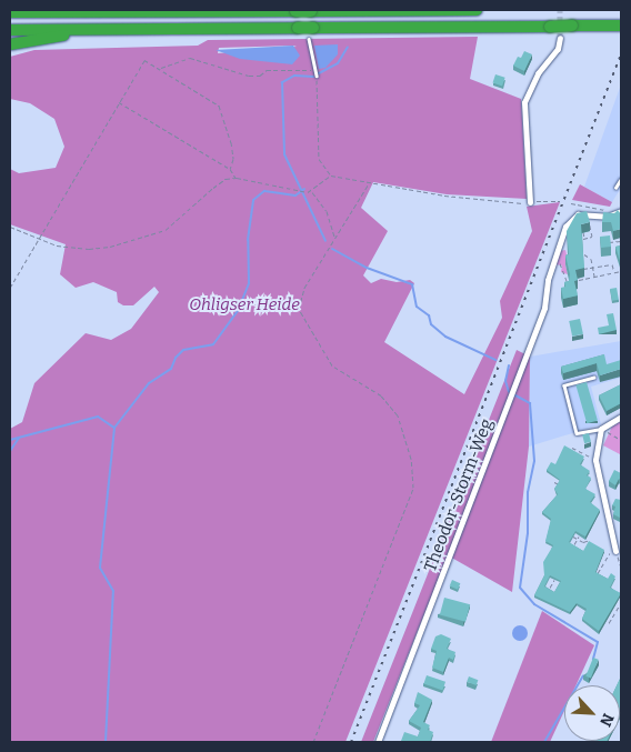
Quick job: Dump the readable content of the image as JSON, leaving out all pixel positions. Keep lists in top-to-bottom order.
{
  "streets": {
    "street": ["Theodor-Storm-Weg"]
  },
  "parks": ["Ohligser Heide"],
  "north": "bottom right"
}
